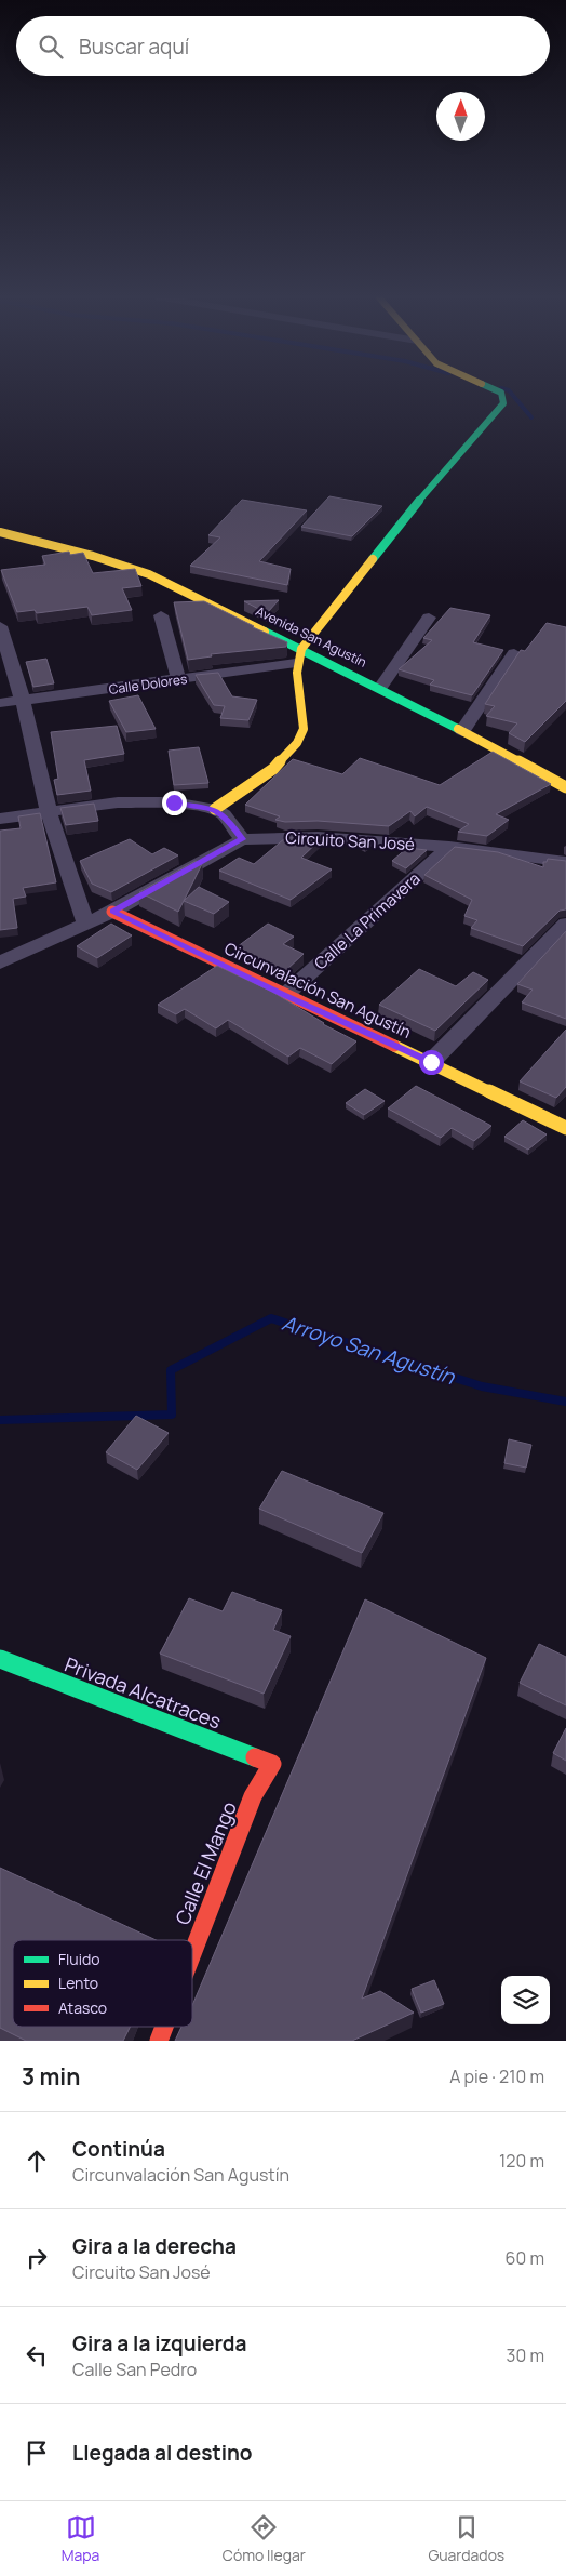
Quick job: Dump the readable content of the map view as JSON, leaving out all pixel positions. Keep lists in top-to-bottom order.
{
  "streets": {
    "street": [
      "Avenida San Agustín",
      "Calle Dolores",
      "Circuito San José",
      "Calle La Primavera",
      "Circunvalación San Agustín",
      "Privada Alcatraces",
      "Calle El Mango"
    ]
  },
  "crossings": [
    ["Avenida San Agustín", "Calle Dolores"],
    ["Circuito San José", "Calle La Primavera"],
    ["Circuito San José", "Circunvalación San Agustín"],
    ["Calle La Primavera", "Circunvalación San Agustín"],
    ["Privada Alcatraces", "Calle El Mango"]
  ],
  "water": ["Arroyo San Agustín"],
  "legend": ["Fluido", "Lento", "Atasco"],
  "north": "top",
  "page": {
    "search": "Buscar aquí",
    "heading": ["3 min", "A pie · 210 m"],
    "list": [
      ["Continúa", "Circunvalación San Agustín", "120 m"],
      ["Gira a la derecha", "Circuito San José", "60 m"],
      ["Gira a la izquierda", "Calle San Pedro", "30 m"],
      "Llegada al destino"
    ],
    "nav": ["Mapa", "Cómo llegar", "Guardados"]
  }
}
